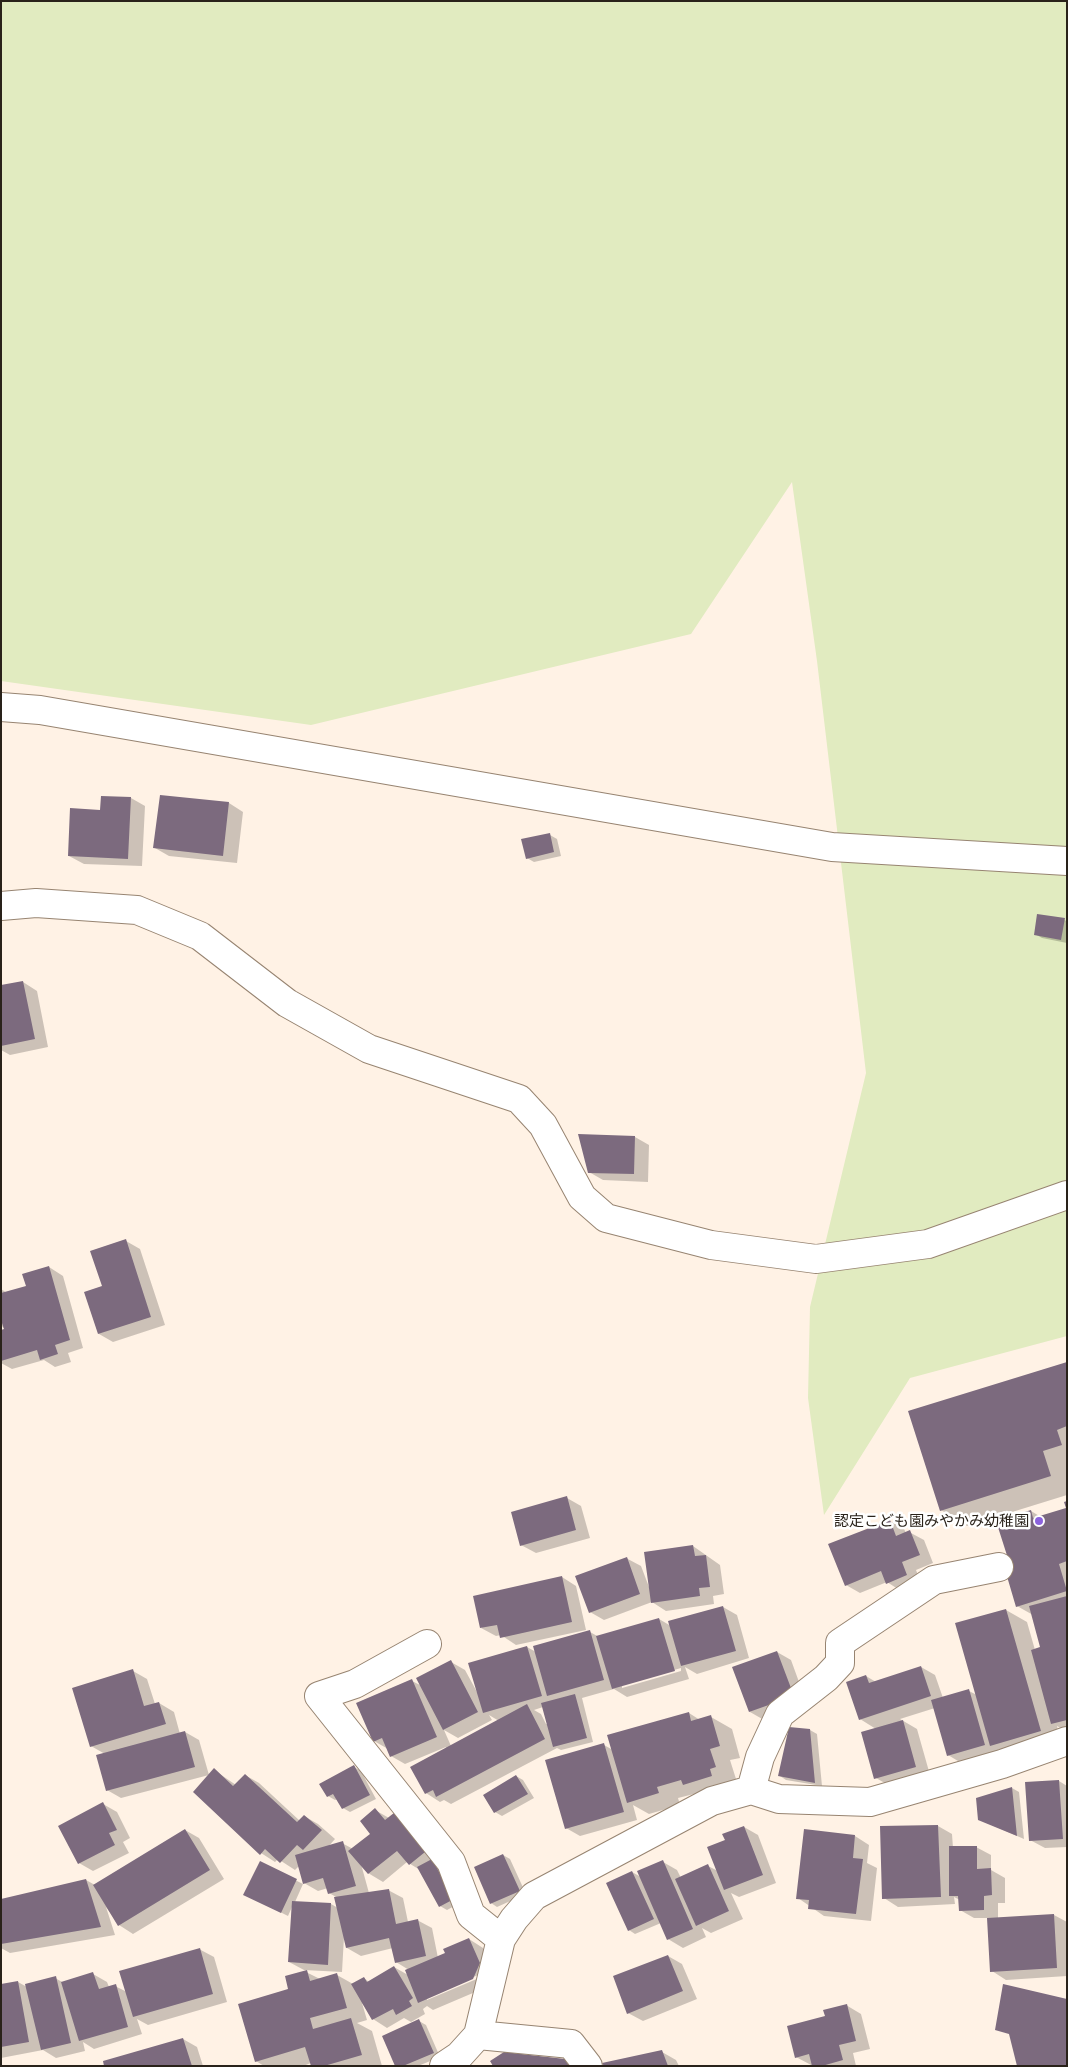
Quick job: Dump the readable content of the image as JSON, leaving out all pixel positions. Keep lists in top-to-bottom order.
{
  "places": ["認定こども園みやかみ幼稚園"]
}
